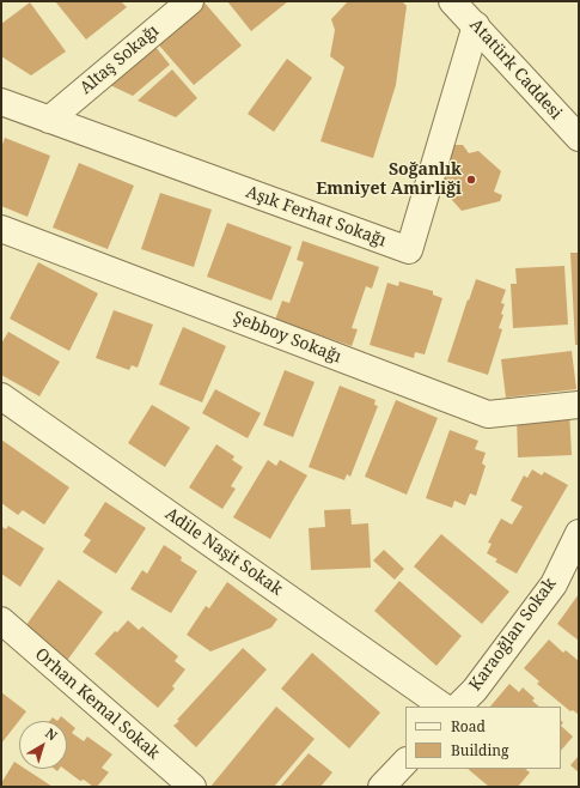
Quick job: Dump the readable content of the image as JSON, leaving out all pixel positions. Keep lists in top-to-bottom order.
{
  "streets": {
    "street": [
      "Altaş Sokağı",
      "Atatürk Caddesi",
      "Aşık Ferhat Sokağı",
      "Şebboy Sokağı",
      "Adile Naşit Sokak",
      "Karaoğlan Sokak",
      "Orhan Kemal Sokak"
    ]
  },
  "crossings": [
    ["Altaş Sokağı", "Aşık Ferhat Sokağı"],
    ["Atatürk Caddesi", "Aşık Ferhat Sokağı"]
  ],
  "places": ["Soğanlık Emniyet Amirliği"],
  "legend": ["Road", "Building"],
  "north": "top right"
}
